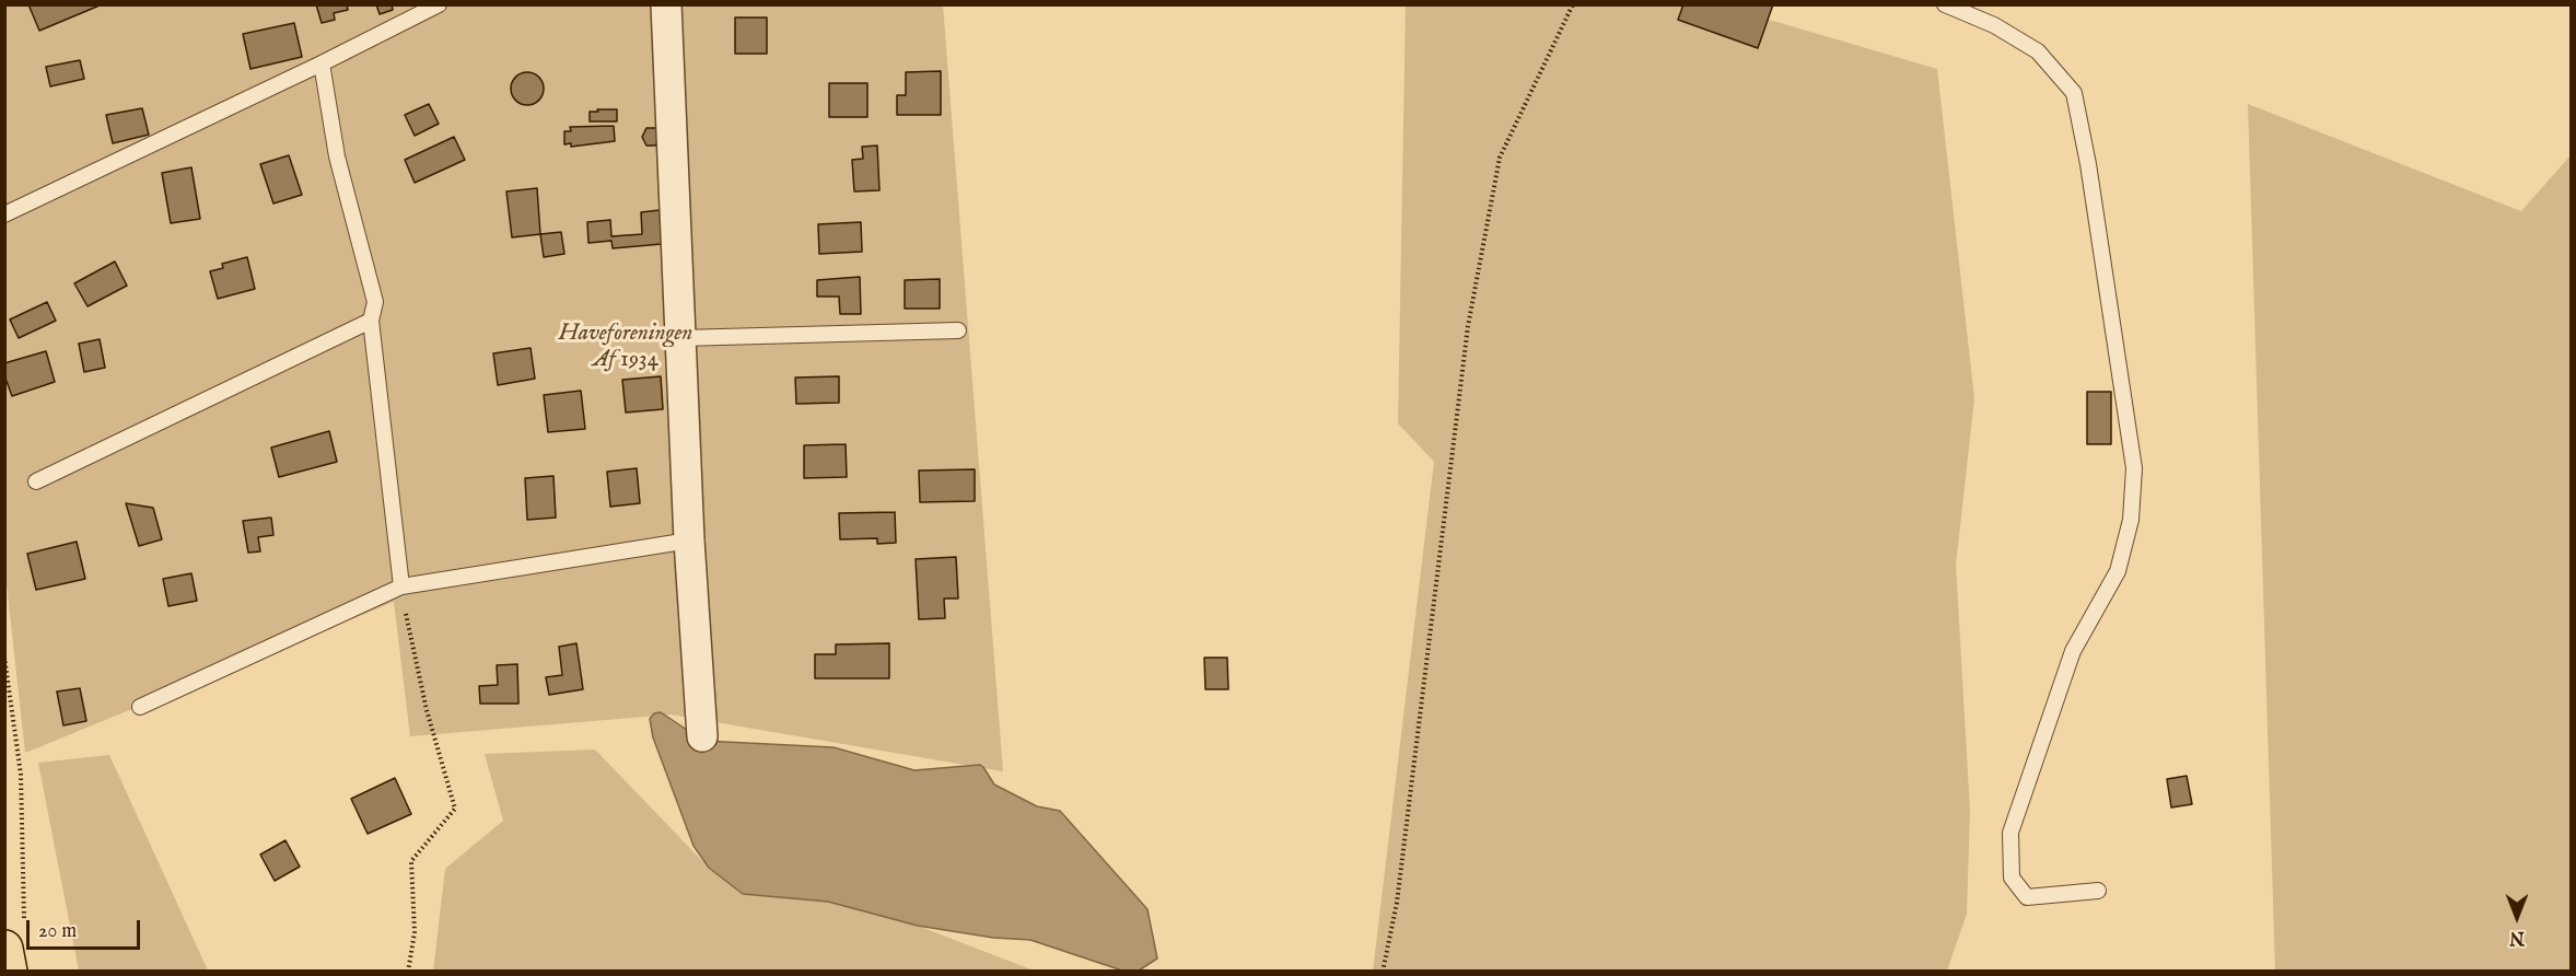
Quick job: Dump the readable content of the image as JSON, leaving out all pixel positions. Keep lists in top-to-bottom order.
{
  "parks": ["Haveforeningen Af 1934"],
  "scale_bar": "20 m",
  "north": "bottom"
}
